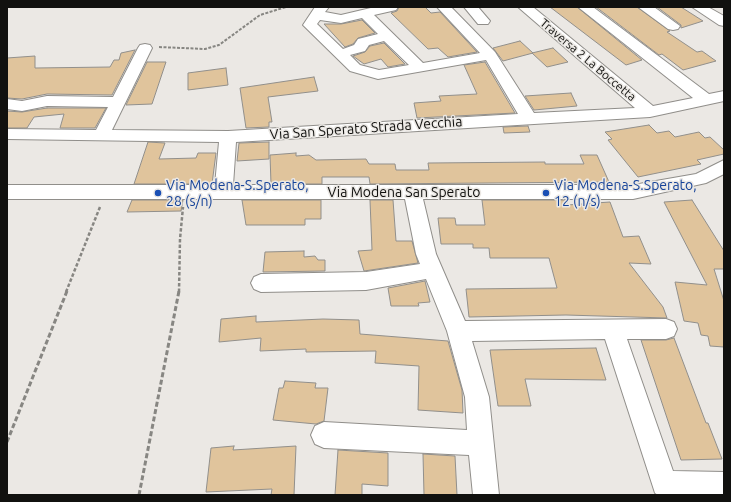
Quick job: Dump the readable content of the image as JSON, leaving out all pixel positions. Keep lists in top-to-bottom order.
{
  "streets": {
    "street": ["Traversa 2 La Boccetta", "Via San Sperato Strada Vecchia", "Via Modena San Sperato"]
  },
  "crossings": [
    ["Traversa 2 La Boccetta", "Via San Sperato Strada Vecchia"]
  ],
  "places": ["Via Modena-S.Sperato, 28 (s/n)", "Via Modena-S.Sperato, 12 (n/s)"]
}
